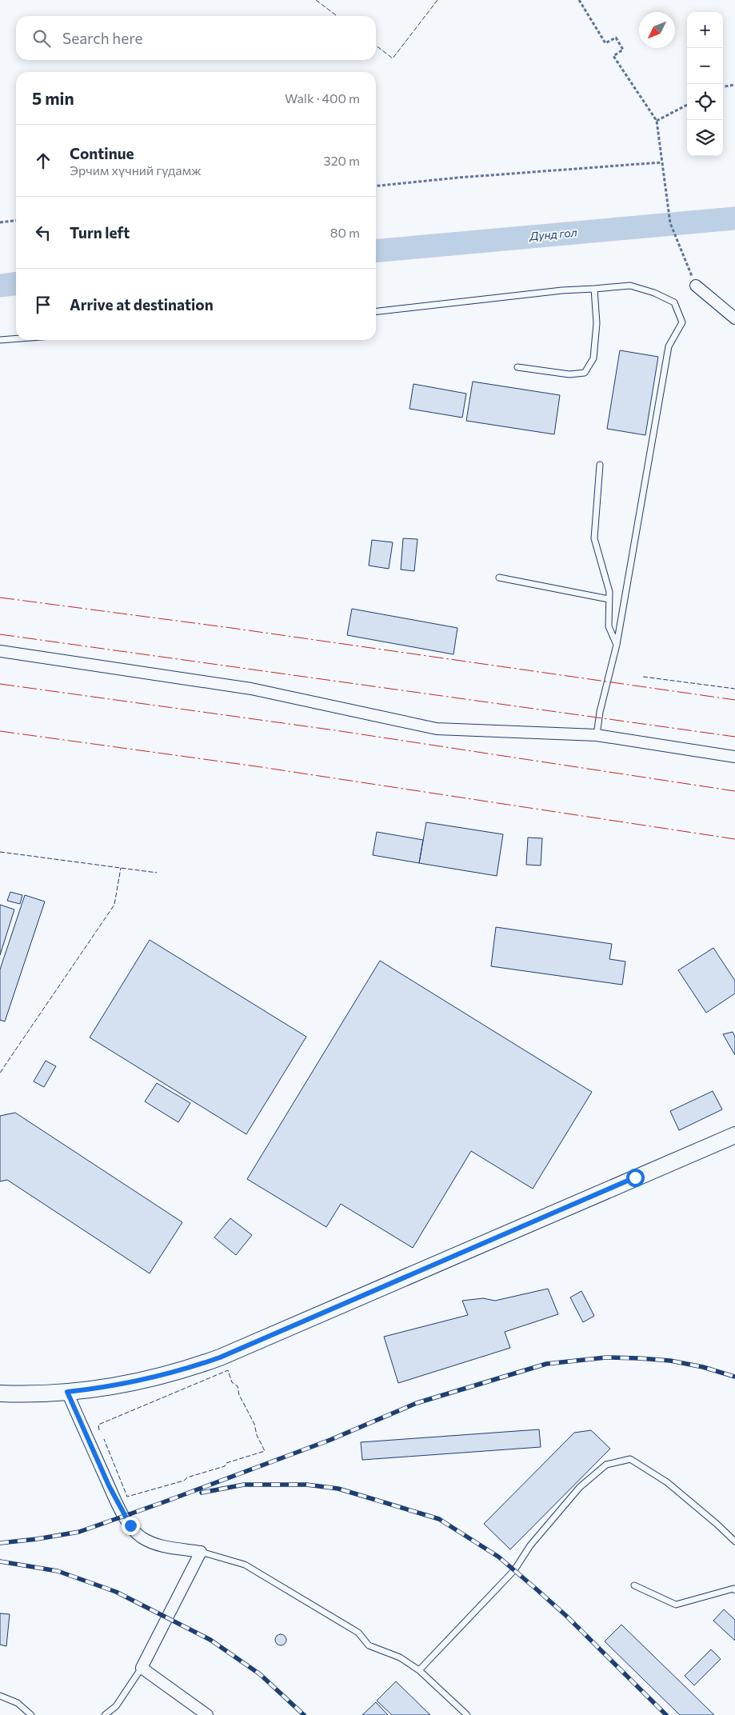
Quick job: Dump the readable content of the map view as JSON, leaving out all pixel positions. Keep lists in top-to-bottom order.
{
  "water": ["Дунд гол"],
  "north": "bottom left",
  "page": {
    "map_buttons": ["+", "−"],
    "search": "Search here",
    "heading": ["5 min", "Walk · 400 m"],
    "list": [
      ["Continue", "Эрчим хүчний гудамж", "320 m"],
      ["Turn left", "80 m"],
      "Arrive at destination"
    ]
  }
}
